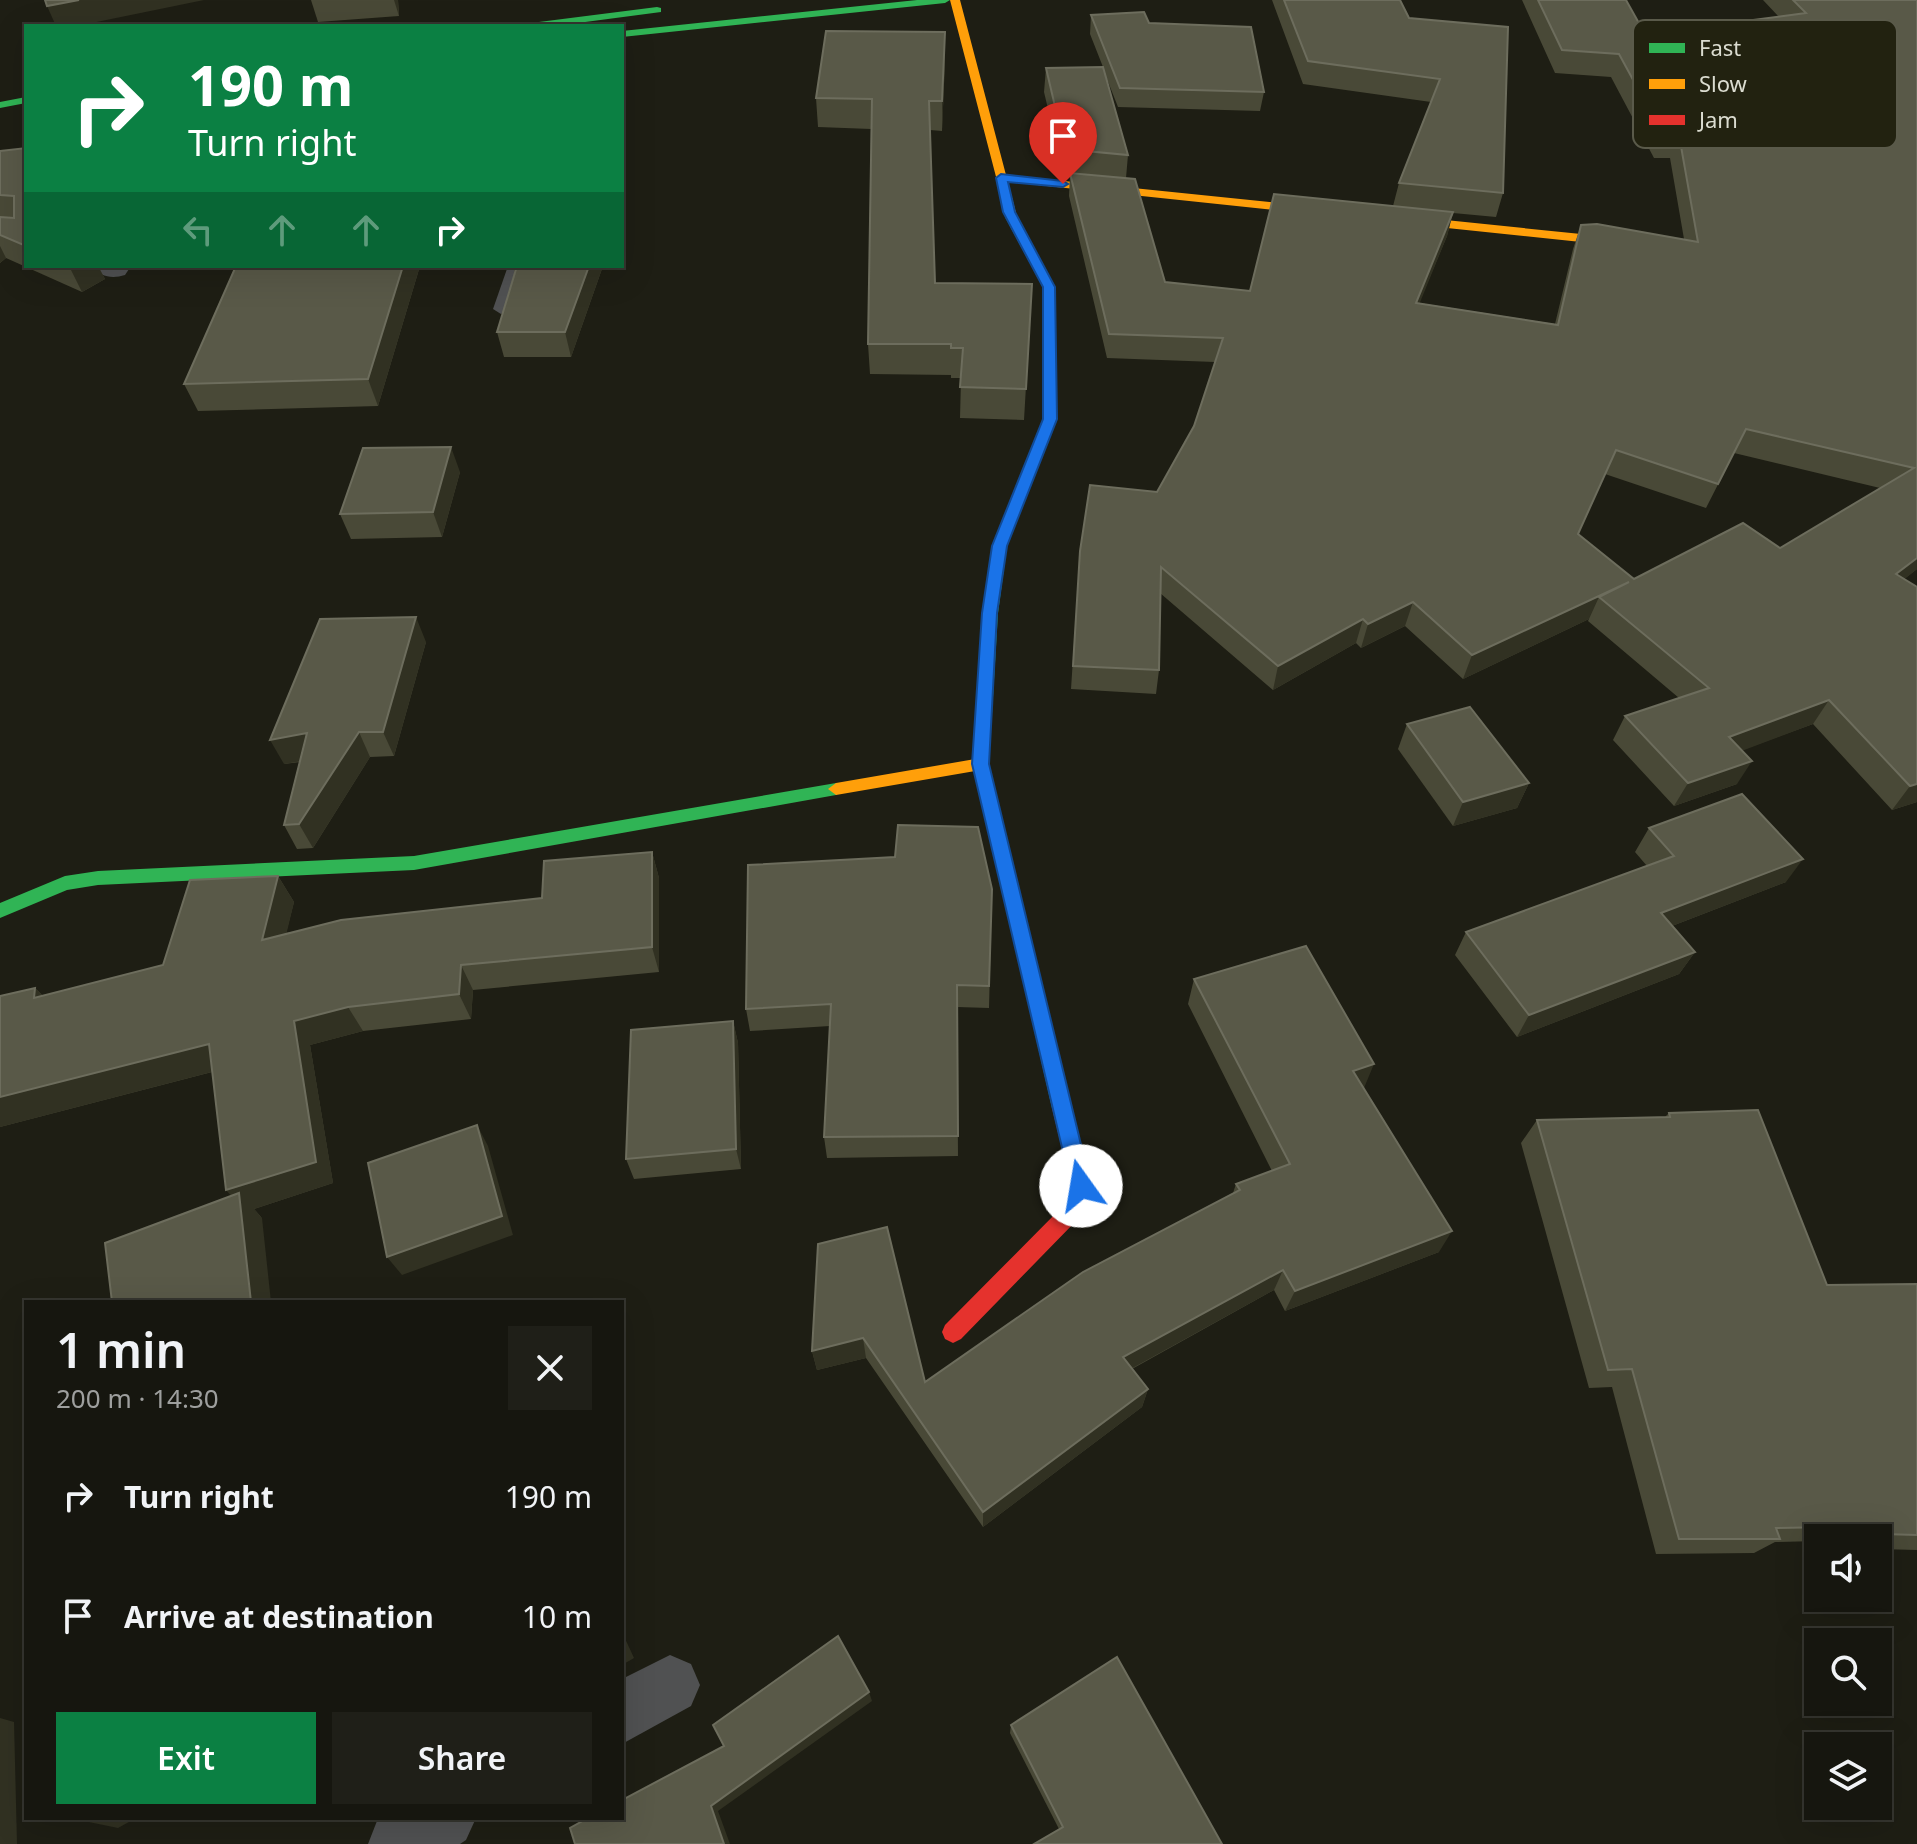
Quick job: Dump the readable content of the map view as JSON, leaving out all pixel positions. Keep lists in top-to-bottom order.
{
  "legend": ["Fast", "Slow", "Jam"],
  "page": {
    "turn": ["190 m", "Turn right"],
    "heading": ["1 min", "200 m · 14:30"],
    "list": [
      {
        "name": "Turn right",
        "value": "190 m"
      },
      {
        "name": "Arrive at destination",
        "value": "10 m"
      }
    ],
    "buttons": ["Exit", "Share"]
  }
}
